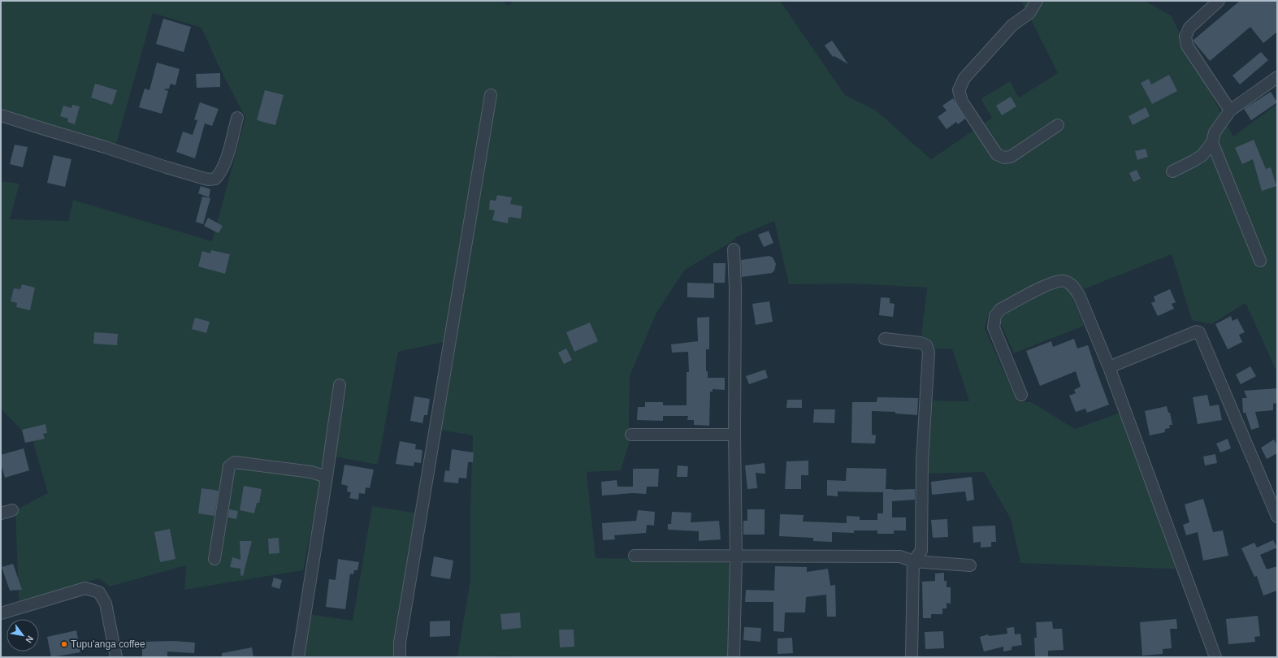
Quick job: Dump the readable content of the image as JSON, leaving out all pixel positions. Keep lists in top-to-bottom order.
{
  "places": ["Tupu'anga coffee"],
  "north": "bottom right"
}
